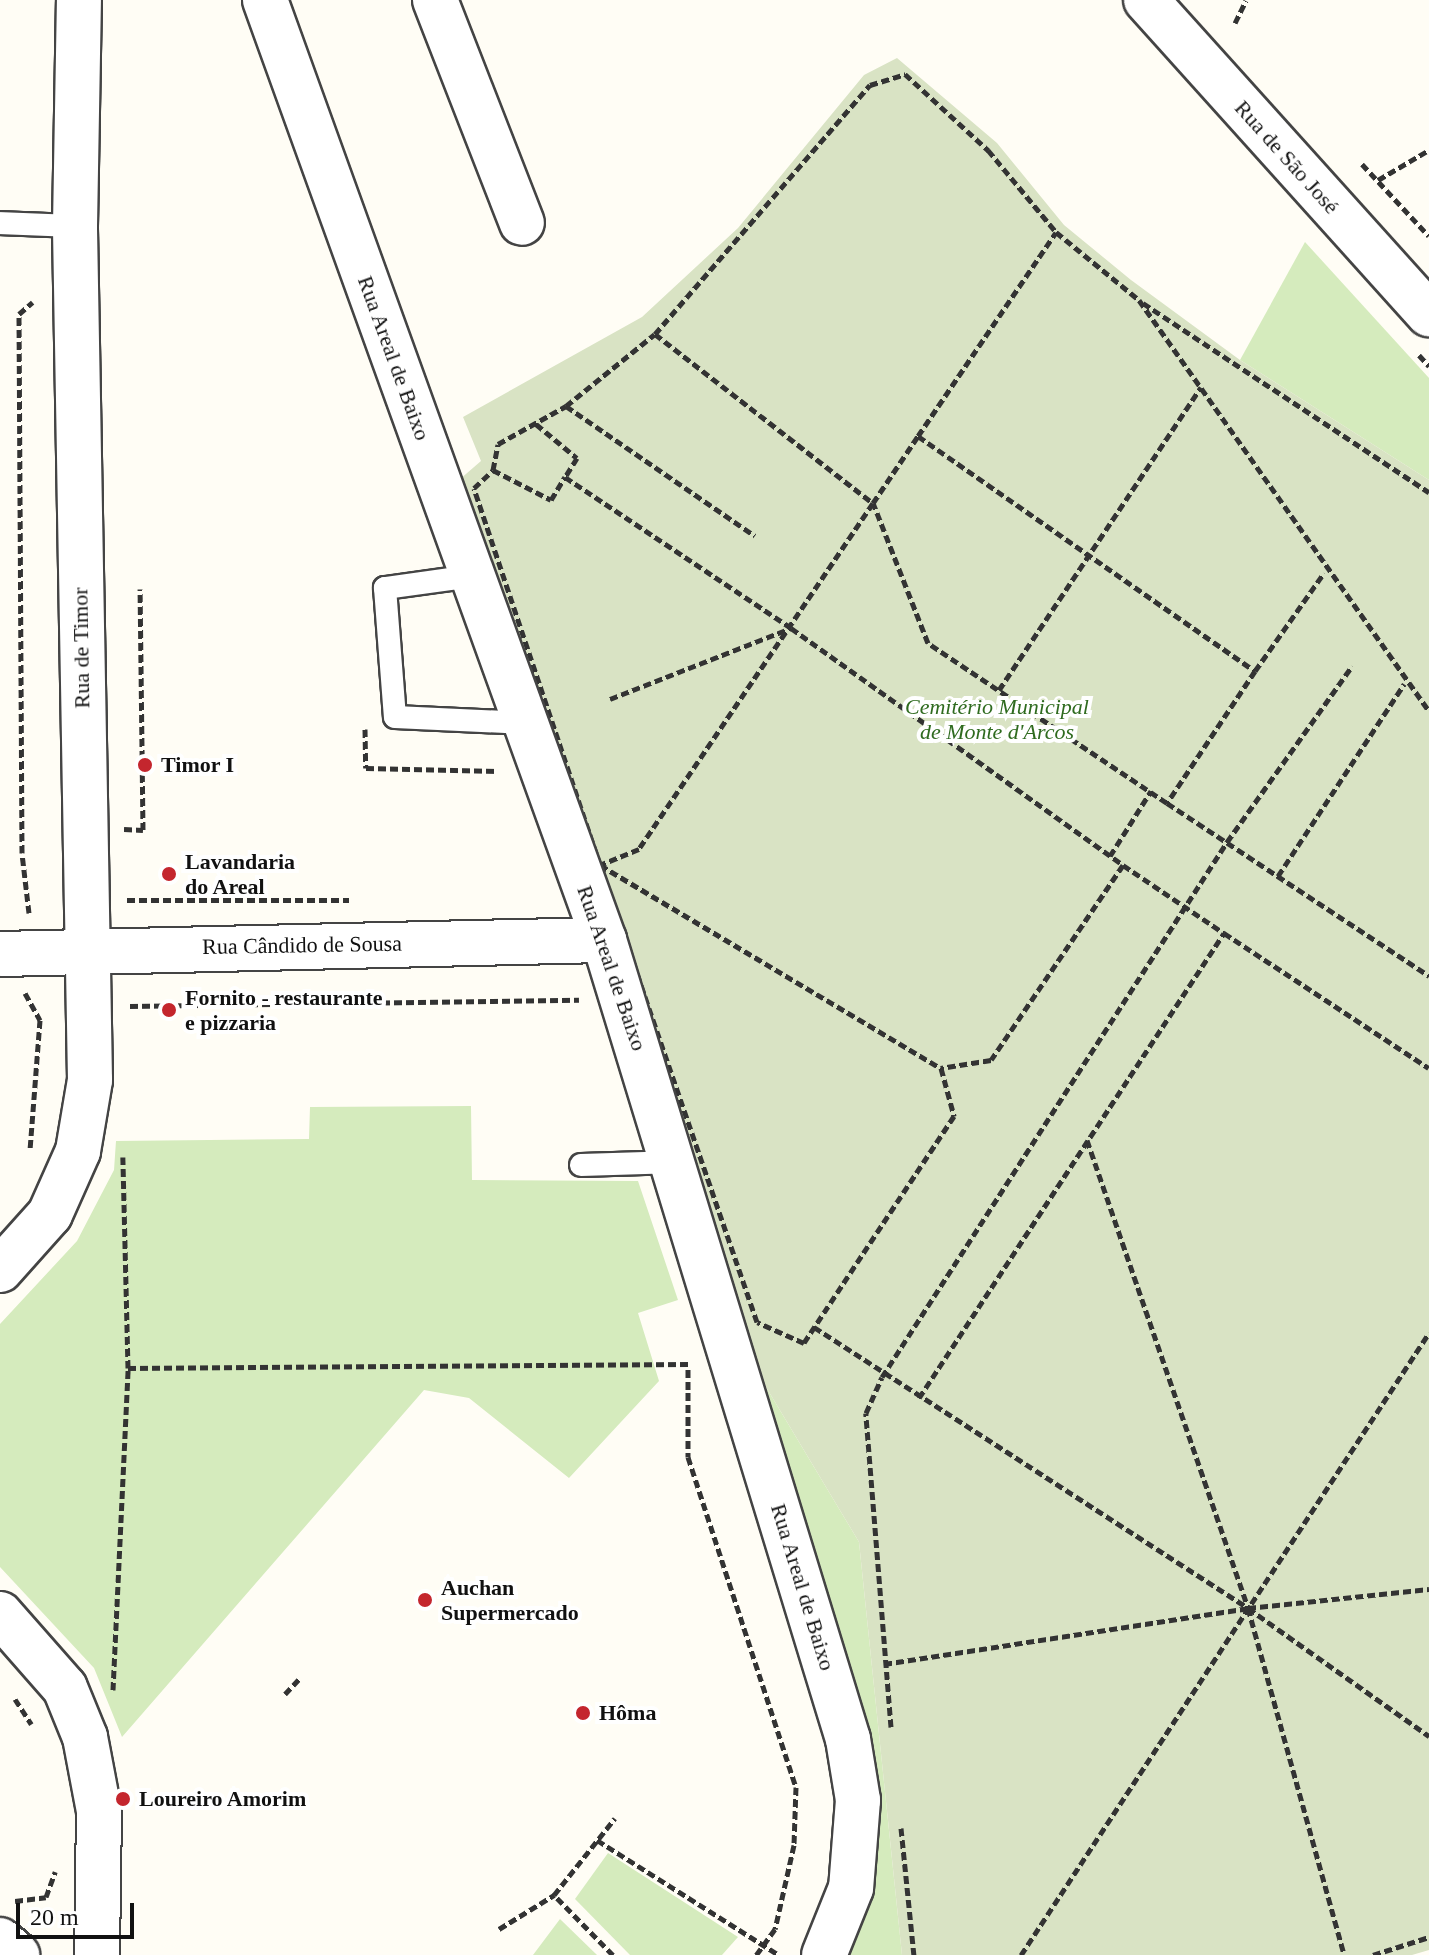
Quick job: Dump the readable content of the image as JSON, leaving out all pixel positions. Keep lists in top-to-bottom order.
{
  "streets": {
    "street": [
      "Rua de São José",
      "Rua Areal de Baixo",
      "Rua de Timor",
      "Rua Cândido de Sousa"
    ]
  },
  "crossings": [
    ["Rua Areal de Baixo", "Rua Cândido de Sousa"],
    ["Rua de Timor", "Rua Cândido de Sousa"]
  ],
  "parks": ["Cemitério Municipal de Monte d'Arcos"],
  "places": [
    "Timor I",
    "Lavandaria do Areal",
    "Fornito - restaurante e pizzaria",
    "Auchan Supermercado",
    "Hôma",
    "Loureiro Amorim"
  ],
  "scale_bar": "20 m"
}
